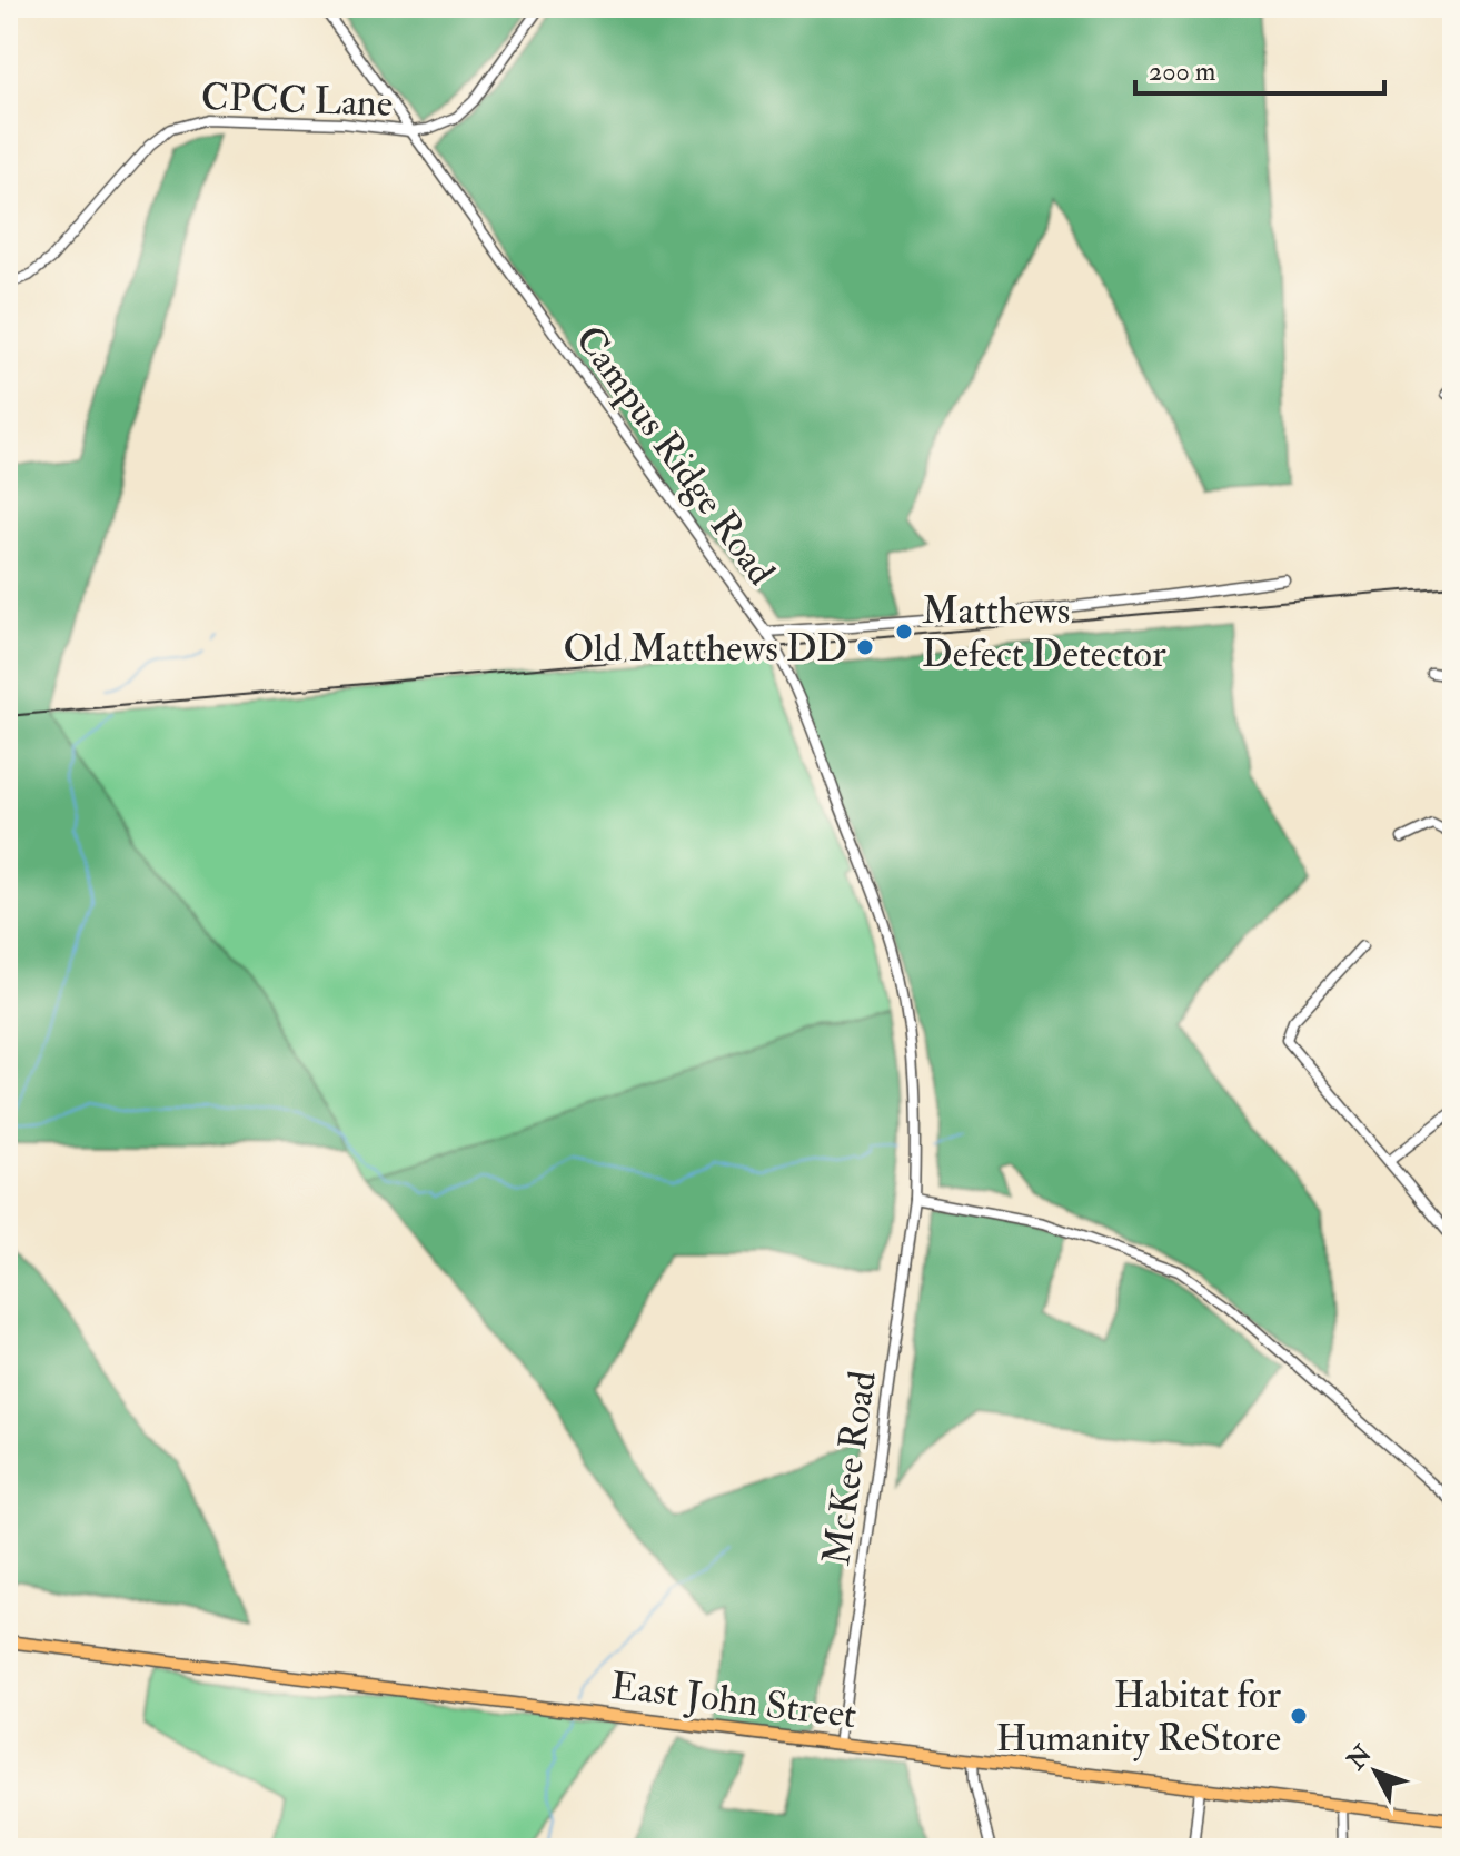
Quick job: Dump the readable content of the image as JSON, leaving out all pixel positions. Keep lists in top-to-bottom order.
{
  "streets": {
    "main road": ["East John Street"],
    "street": ["CPCC Lane", "Campus Ridge Road", "McKee Road"]
  },
  "crossings": [
    ["CPCC Lane", "Campus Ridge Road"],
    ["Campus Ridge Road", "McKee Road"],
    ["McKee Road", "East John Street"]
  ],
  "places": ["Matthews Defect Detector", "Old Matthews DD", "Habitat for Humanity ReStore"],
  "scale_bar": "200 m",
  "north": "top left"
}
